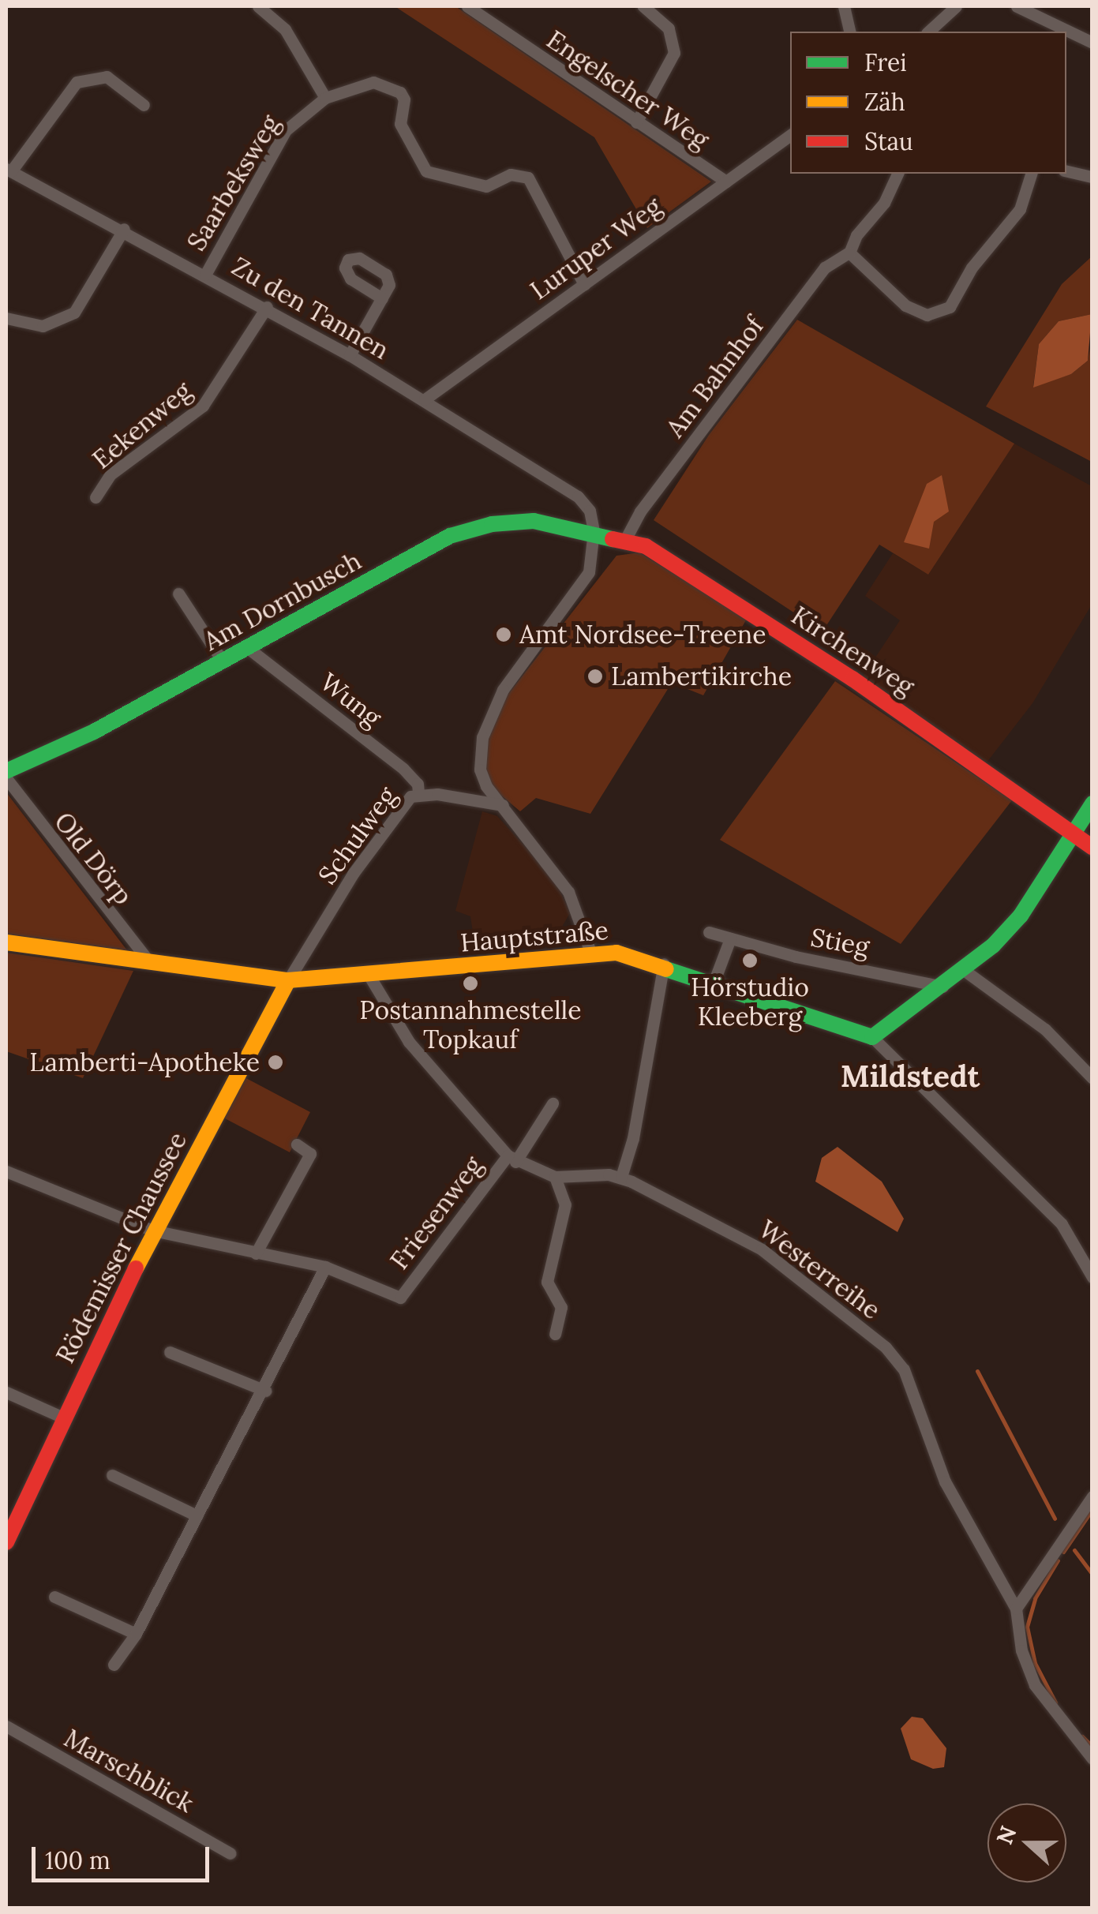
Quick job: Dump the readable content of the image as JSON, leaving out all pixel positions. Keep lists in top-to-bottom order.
{
  "streets": {
    "street": [
      "Engelscher Weg",
      "Saarbeksweg",
      "Luruper Weg",
      "Zu den Tannen",
      "Am Bahnhof",
      "Eekenweg",
      "Am Dornbusch",
      "Kirchenweg",
      "Wung",
      "Schulweg",
      "Old Dörp",
      "Hauptstraße",
      "Stieg",
      "Friesenweg",
      "Rödemisser Chaussee",
      "Westerreihe",
      "Marschblick"
    ]
  },
  "crossings": [
    ["Engelscher Weg", "Luruper Weg"],
    ["Saarbeksweg", "Luruper Weg"],
    ["Saarbeksweg", "Zu den Tannen"],
    ["Luruper Weg", "Zu den Tannen"],
    ["Zu den Tannen", "Eekenweg"],
    ["Am Bahnhof", "Kirchenweg"],
    ["Am Dornbusch", "Kirchenweg"],
    ["Am Dornbusch", "Wung"],
    ["Wung", "Schulweg"],
    ["Schulweg", "Hauptstraße"],
    ["Schulweg", "Rödemisser Chaussee"],
    ["Old Dörp", "Hauptstraße"],
    ["Hauptstraße", "Rödemisser Chaussee"],
    ["Hauptstraße", "Westerreihe"],
    ["Friesenweg", "Westerreihe"]
  ],
  "districts": ["Mildstedt"],
  "places": [
    "Amt Nordsee-Treene",
    "Lambertikirche",
    "Hörstudio Kleeberg",
    "Postannahmestelle Topkauf",
    "Lamberti-Apotheke"
  ],
  "legend": ["Frei", "Zäh", "Stau"],
  "scale_bar": "100 m",
  "north": "left"
}
